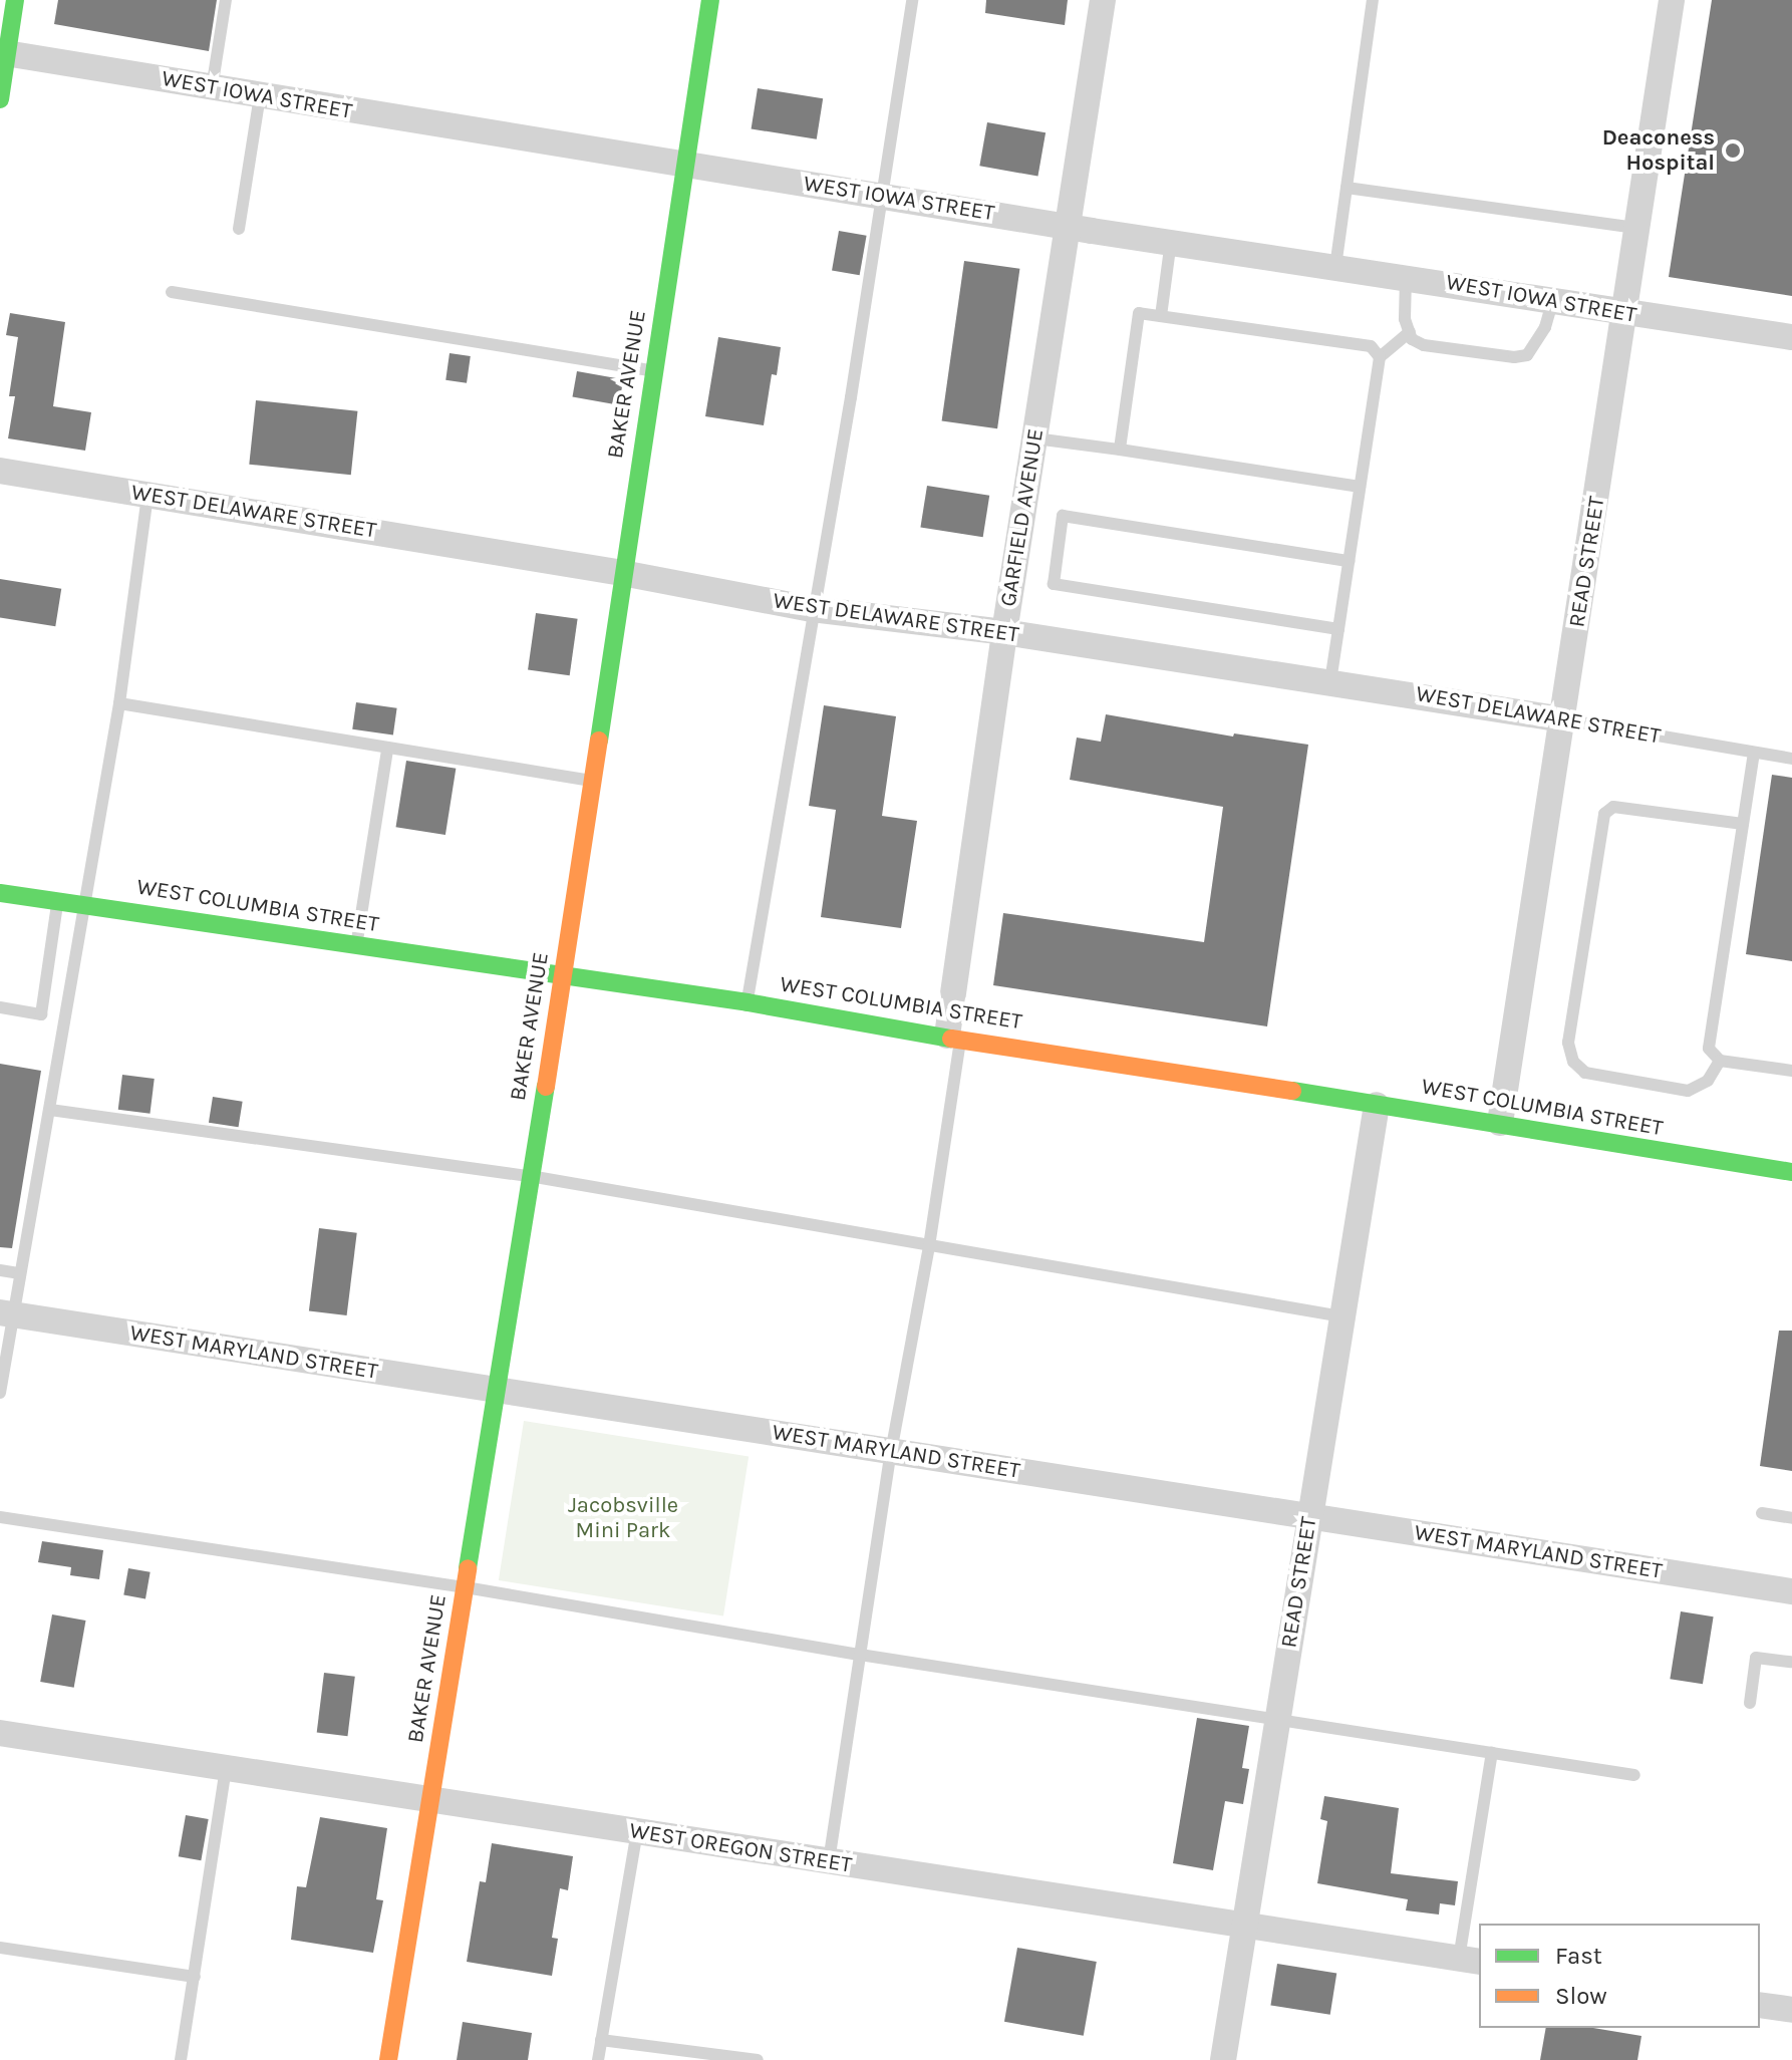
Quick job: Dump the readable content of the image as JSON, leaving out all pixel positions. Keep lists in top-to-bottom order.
{
  "streets": {
    "street": [
      "WEST IOWA STREET",
      "BAKER AVENUE",
      "WEST DELAWARE STREET",
      "GARFIELD AVENUE",
      "READ STREET",
      "WEST COLUMBIA STREET",
      "WEST MARYLAND STREET",
      "WEST OREGON STREET"
    ]
  },
  "crossings": [
    ["WEST IOWA STREET", "BAKER AVENUE"],
    ["WEST IOWA STREET", "GARFIELD AVENUE"],
    ["WEST IOWA STREET", "READ STREET"],
    ["BAKER AVENUE", "WEST DELAWARE STREET"],
    ["BAKER AVENUE", "WEST COLUMBIA STREET"],
    ["BAKER AVENUE", "WEST MARYLAND STREET"],
    ["BAKER AVENUE", "WEST OREGON STREET"],
    ["WEST DELAWARE STREET", "GARFIELD AVENUE"],
    ["WEST DELAWARE STREET", "READ STREET"],
    ["GARFIELD AVENUE", "WEST COLUMBIA STREET"],
    ["READ STREET", "WEST COLUMBIA STREET"],
    ["READ STREET", "WEST MARYLAND STREET"],
    ["READ STREET", "WEST OREGON STREET"]
  ],
  "parks": ["Jacobsville Mini Park"],
  "places": ["Deaconess Hospital"],
  "legend": ["Fast", "Slow"]
}
